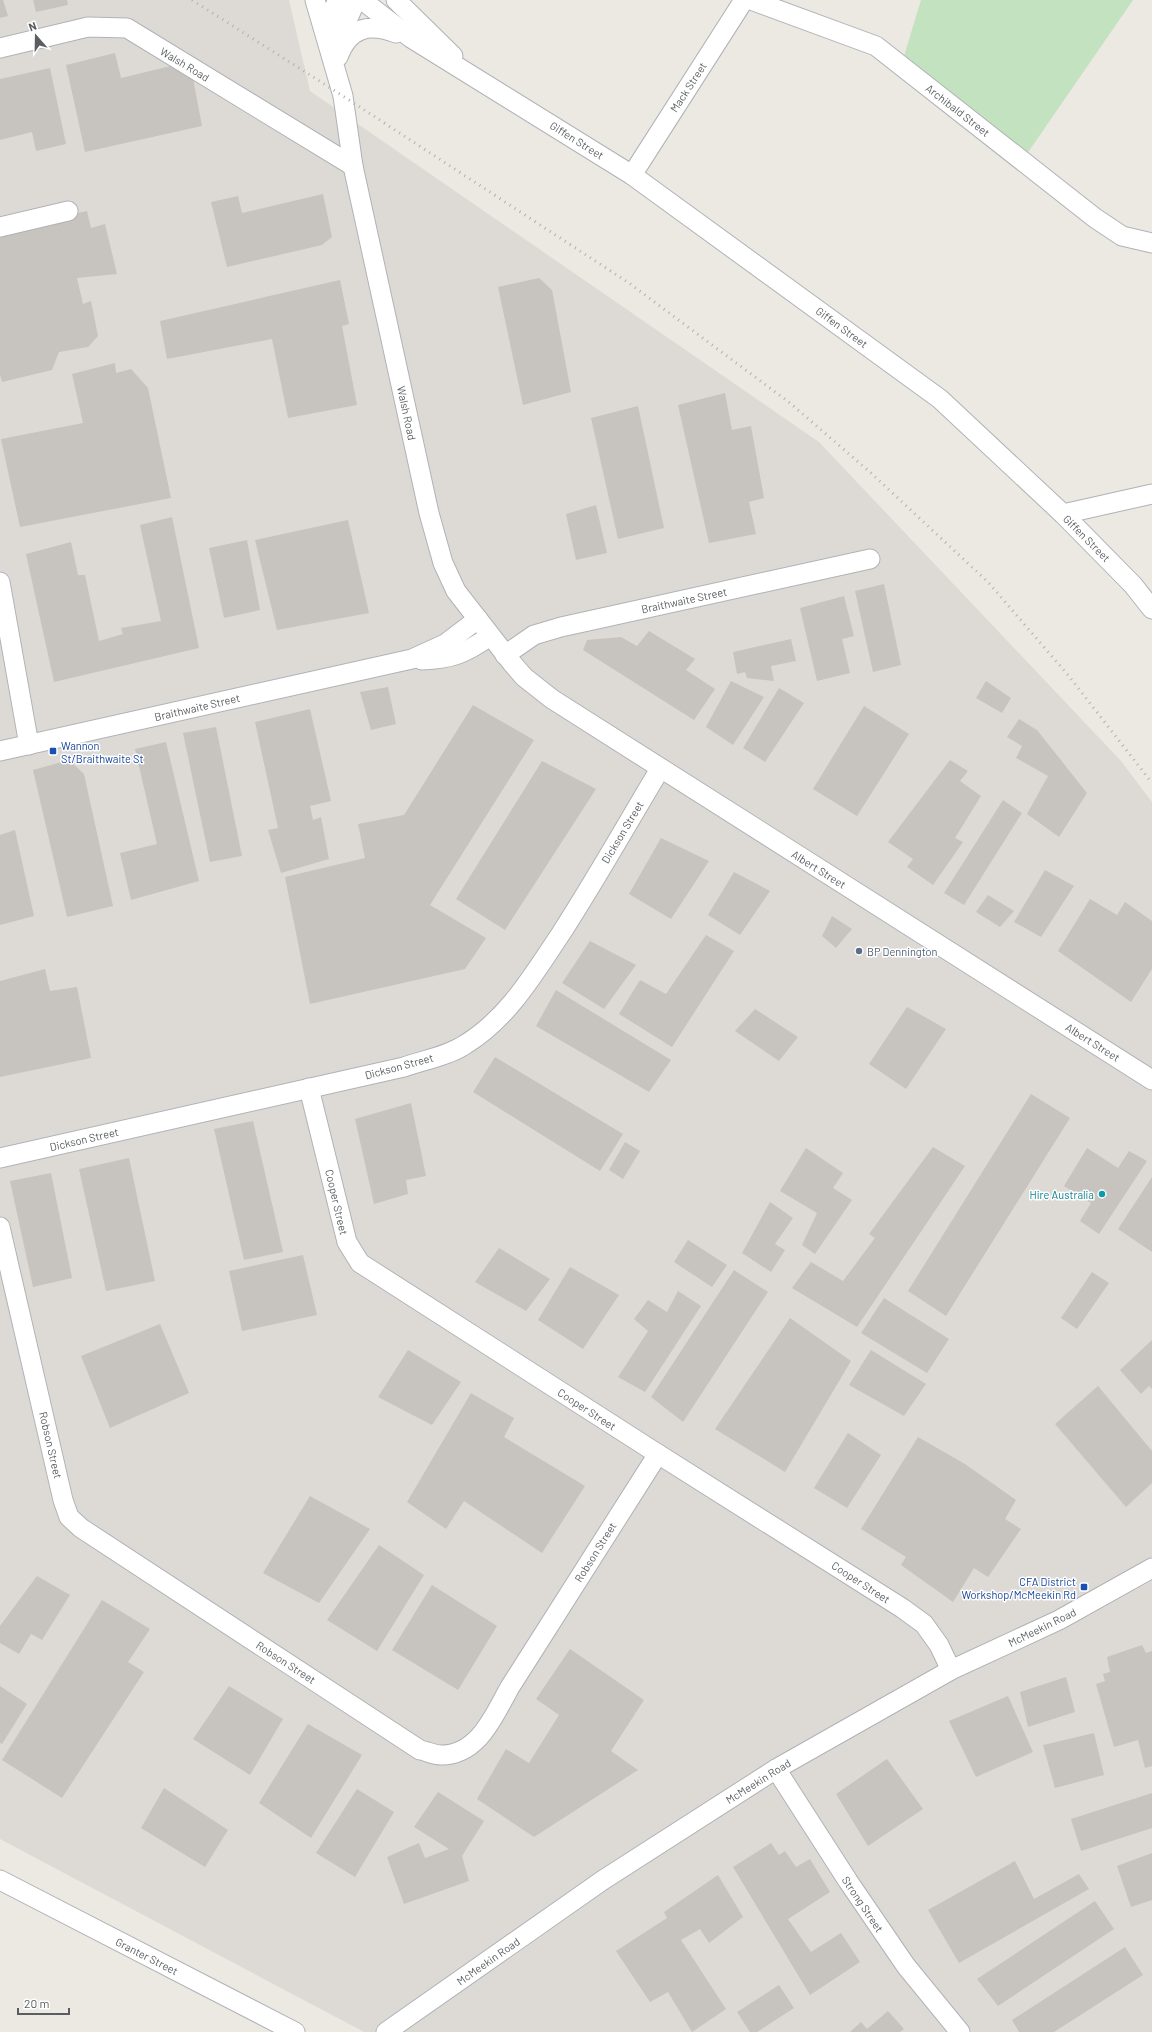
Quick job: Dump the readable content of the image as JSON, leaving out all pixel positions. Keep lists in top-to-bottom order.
{
  "streets": {
    "street": [
      "Walsh Road",
      "Mack Street",
      "Archibald Street",
      "Giffen Street",
      "Braithwaite Street",
      "Dickson Street",
      "Albert Street",
      "Cooper Street",
      "Robson Street",
      "McMeekin Road",
      "Strong Street",
      "Granter Street"
    ]
  },
  "crossings": [
    ["Walsh Road", "Braithwaite Street"],
    ["Walsh Road", "Albert Street"],
    ["Mack Street", "Giffen Street"],
    ["Braithwaite Street", "Albert Street"],
    ["Dickson Street", "Albert Street"],
    ["Dickson Street", "Cooper Street"],
    ["Cooper Street", "Robson Street"],
    ["Cooper Street", "McMeekin Road"],
    ["McMeekin Road", "Strong Street"]
  ],
  "places": {
    "transit": ["Wannon St/Braithwaite St", "CFA District Workshop/McMeekin Rd"],
    "other": ["BP Dennington", "Hire Australia"]
  },
  "scale_bar": "20 m",
  "north": "top"
}
